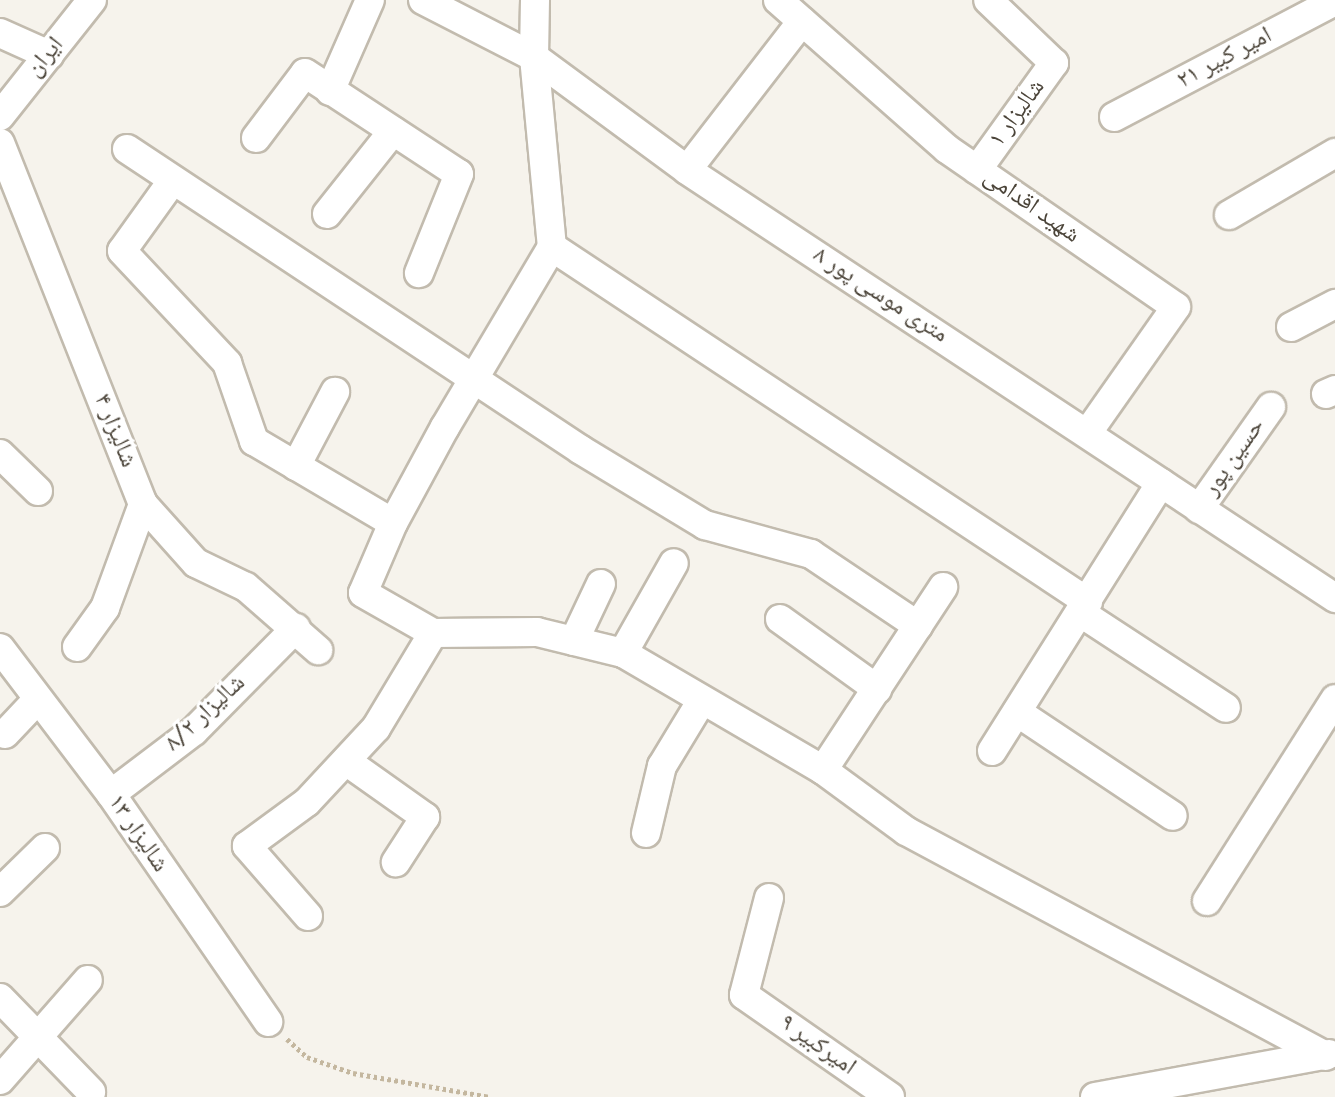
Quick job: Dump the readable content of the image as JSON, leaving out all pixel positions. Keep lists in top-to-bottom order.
{
  "streets": {
    "street": [
      "ایران",
      "امیر کبیر ۲۱",
      "شاليزار ۱",
      "شهید اقدامی",
      "۸ متری موسی پور",
      "شالیزار ۴",
      "حسین پور",
      "شالیزار ۸/۲",
      "شالیزار ۱۳",
      "امیرکبیر ۹"
    ]
  },
  "crossings": [
    ["شاليزار ۱", "شهید اقدامی"],
    ["شهید اقدامی", "۸ متری موسی پور"],
    ["۸ متری موسی پور", "حسین پور"],
    ["شالیزار ۴", "شالیزار ۸/۲"],
    ["شالیزار ۸/۲", "شالیزار ۱۳"]
  ]
}
